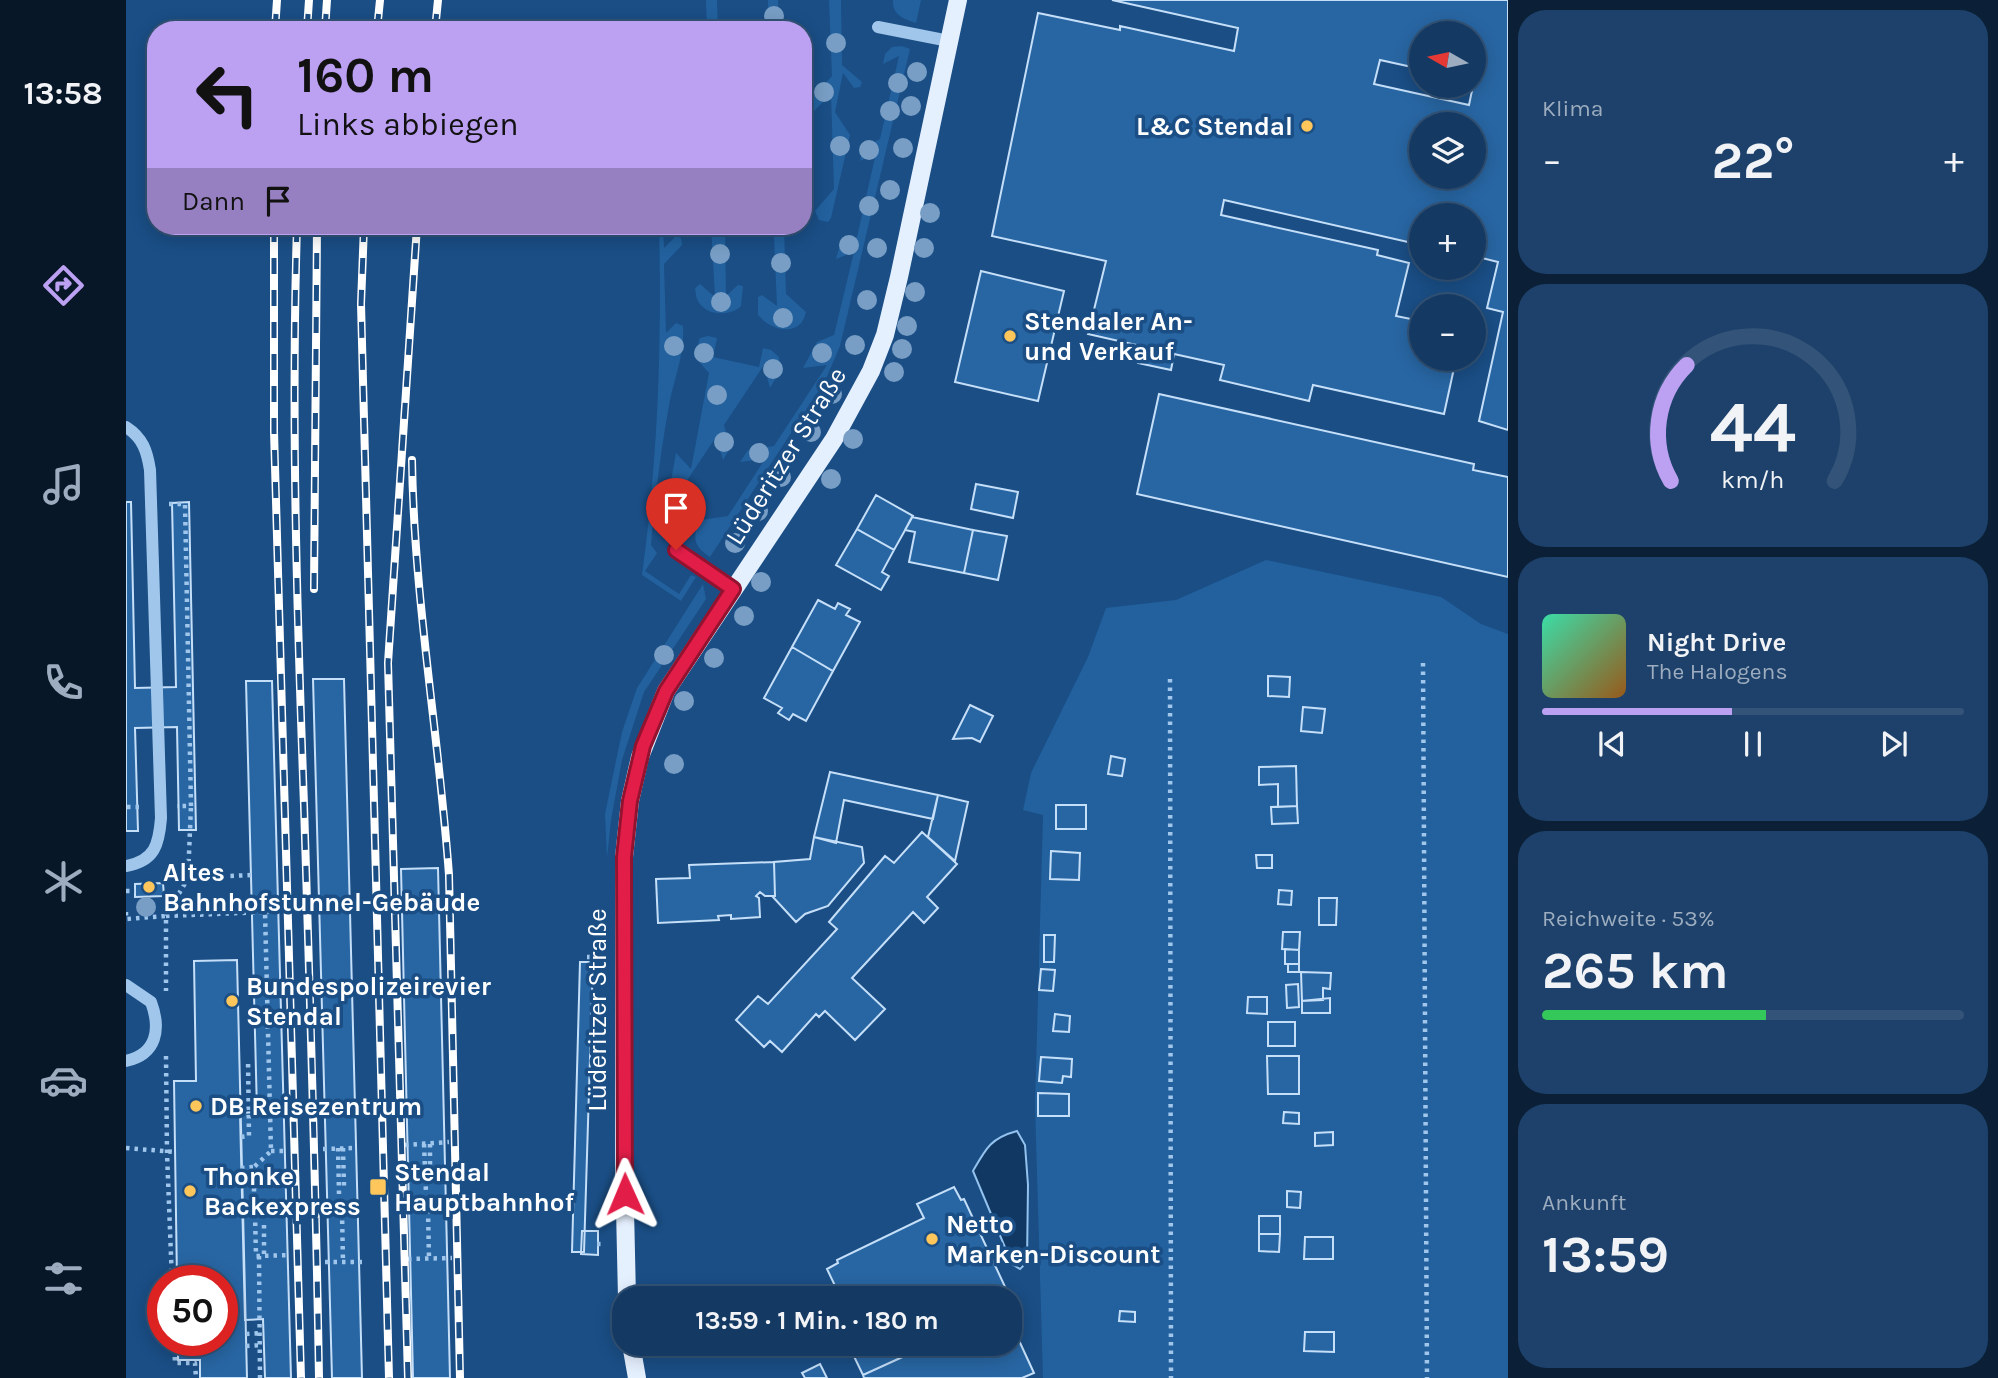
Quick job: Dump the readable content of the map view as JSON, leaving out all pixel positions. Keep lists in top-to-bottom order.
{
  "streets": {
    "main road": ["Lüderitzer Straße"]
  },
  "places": {
    "other": [
      "L&C Stendal",
      "Stendaler An- und Verkauf",
      "Altes Bahnhofstunnel-Gebäude",
      "Bundespolizeirevier Stendal",
      "DB Reisezentrum",
      "Thonke Backexpress",
      "Netto Marken-Discount"
    ],
    "transit": ["Stendal Hauptbahnhof"]
  },
  "north": "left",
  "page": {
    "tabs": "13:58",
    "tile": [
      "Klima",
      ["Reichweite · 53%", "265 km"],
      ["Ankunft", "13:59"]
    ],
    "map_buttons": ["+", "−"],
    "turn": ["160 m", "Links abbiegen"],
    "heat": ["−", "22°", "+"],
    "then": "Dann",
    "song": ["Night Drive", "The Halogens"],
    "limit": "50",
    "trip": "13:59 · 1 Min. · 180 m",
    "gauge": ["44", "km/h"]
  }
}
